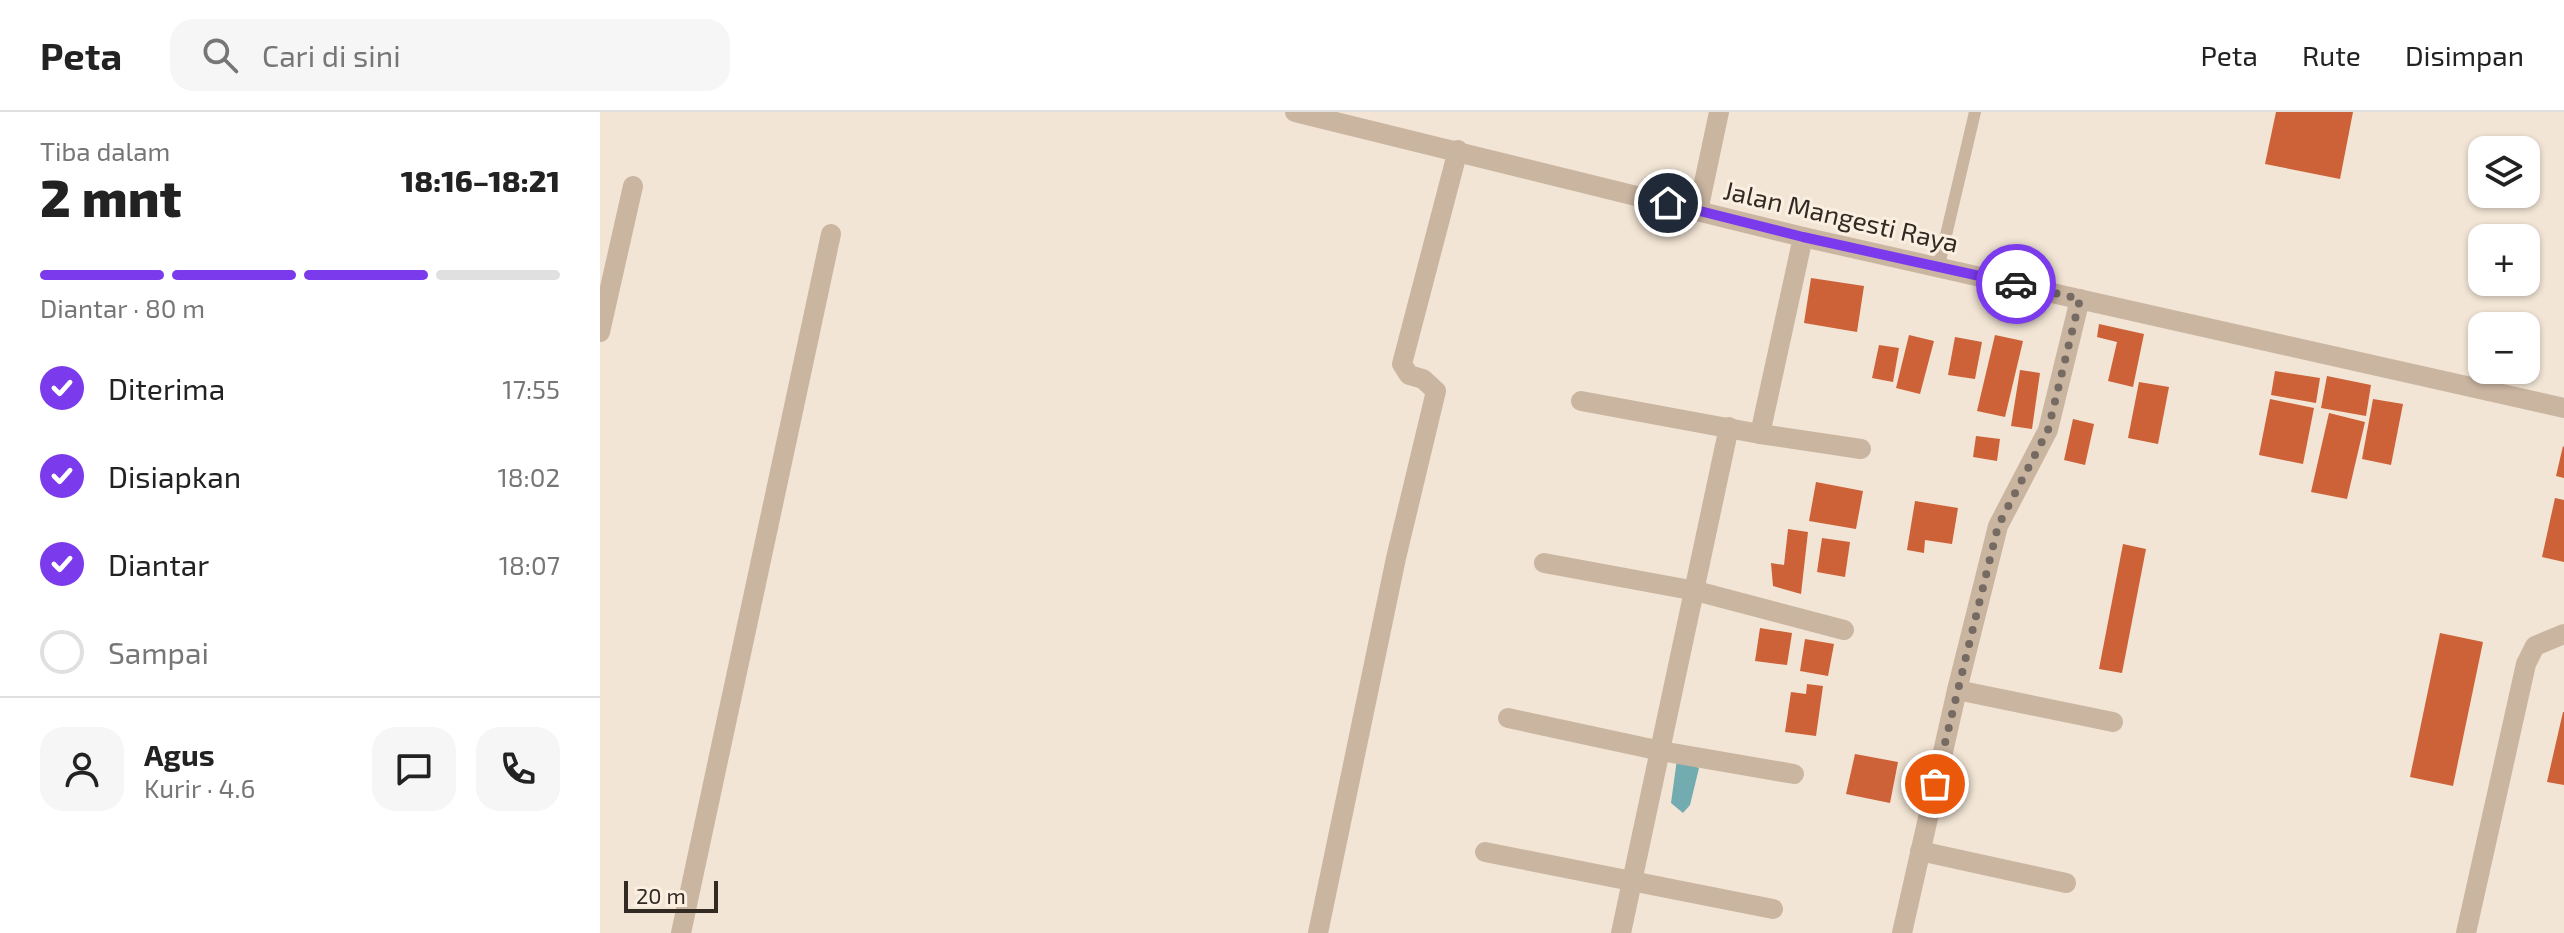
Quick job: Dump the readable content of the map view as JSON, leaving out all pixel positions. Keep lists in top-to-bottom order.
{
  "streets": {
    "street": ["Jalan Mangesti Raya"]
  },
  "scale_bar": "20 m",
  "page": {
    "header": "Peta",
    "search": "Cari di sini",
    "nav": ["Peta", "Rute", "Disimpan"],
    "heading": ["2 mnt", "Tiba dalam", "18:16–18:21"],
    "panel": ["Agus", "Kurir · 4.6"],
    "map_buttons": ["+", "−"],
    "bar": "Diantar · 80 m",
    "list": [
      ["Diterima", "17:55"],
      ["Disiapkan", "18:02"],
      ["Diantar", "18:07"],
      "Sampai"
    ],
    "scale": "20 m"
  }
}
